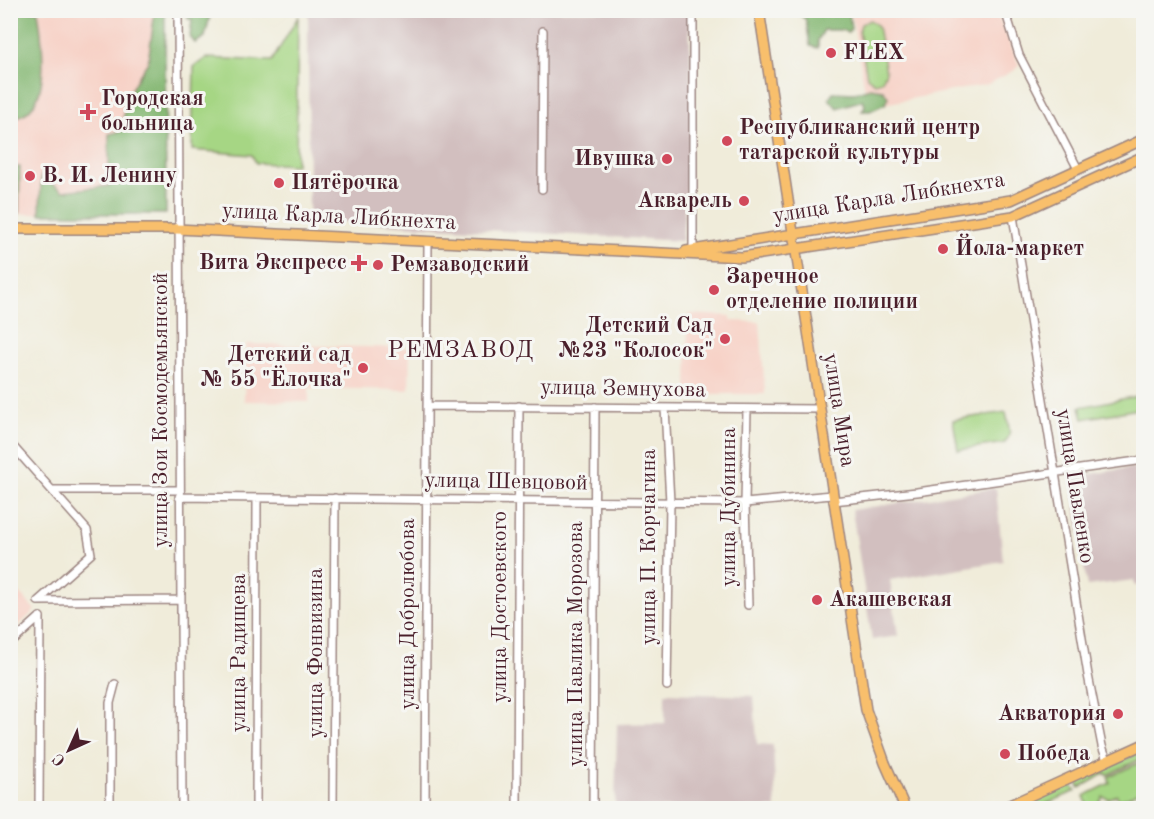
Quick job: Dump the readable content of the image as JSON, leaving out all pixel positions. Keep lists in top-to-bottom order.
{
  "streets": {
    "main road": ["улица Карла Либкнехта", "улица Мира"],
    "street": [
      "улица Земнухова",
      "улица Зои Космодемьянской",
      "улица Шевцовой",
      "улица Павленко",
      "улица Дубинина",
      "улица П. Корчагина",
      "улица Достоевского",
      "улица Добролюбова",
      "улица Павлика Морозова",
      "улица Радищева",
      "улица Фонвизина"
    ]
  },
  "crossings": [
    ["улица Карла Либкнехта", "улица Зои Космодемьянской"],
    ["улица Карла Либкнехта", "улица Мира"],
    ["улица Карла Либкнехта", "улица Павленко"],
    ["улица Карла Либкнехта", "улица Добролюбова"],
    ["улица Земнухова", "улица Мира"],
    ["улица Земнухова", "улица Дубинина"],
    ["улица Земнухова", "улица П. Корчагина"],
    ["улица Земнухова", "улица Достоевского"],
    ["улица Земнухова", "улица Добролюбова"],
    ["улица Земнухова", "улица Павлика Морозова"],
    ["улица Зои Космодемьянской", "улица Шевцовой"],
    ["улица Мира", "улица Шевцовой"],
    ["улица Шевцовой", "улица Павленко"],
    ["улица Шевцовой", "улица Дубинина"],
    ["улица Шевцовой", "улица П. Корчагина"],
    ["улица Шевцовой", "улица Достоевского"],
    ["улица Шевцовой", "улица Добролюбова"],
    ["улица Шевцовой", "улица Павлика Морозова"],
    ["улица Шевцовой", "улица Радищева"],
    ["улица Шевцовой", "улица Фонвизина"]
  ],
  "districts": ["РЕМЗАВОД"],
  "places": {
    "other": [
      "FLEX",
      "Республиканский центр татарской культуры",
      "Ивушка",
      "В. И. Ленину",
      "Пятёрочка",
      "Акварель",
      "Йола-маркет",
      "Ремзаводский",
      "Заречное отделение полиции",
      "Детский Сад №23 \"Колосок\"",
      "Детский сад № 55 \"Ёлочка\"",
      "Акашевская",
      "Акватория",
      "Победа"
    ],
    "health": ["Городская больница", "Вита Экспресс"]
  },
  "north": "bottom left"
}
